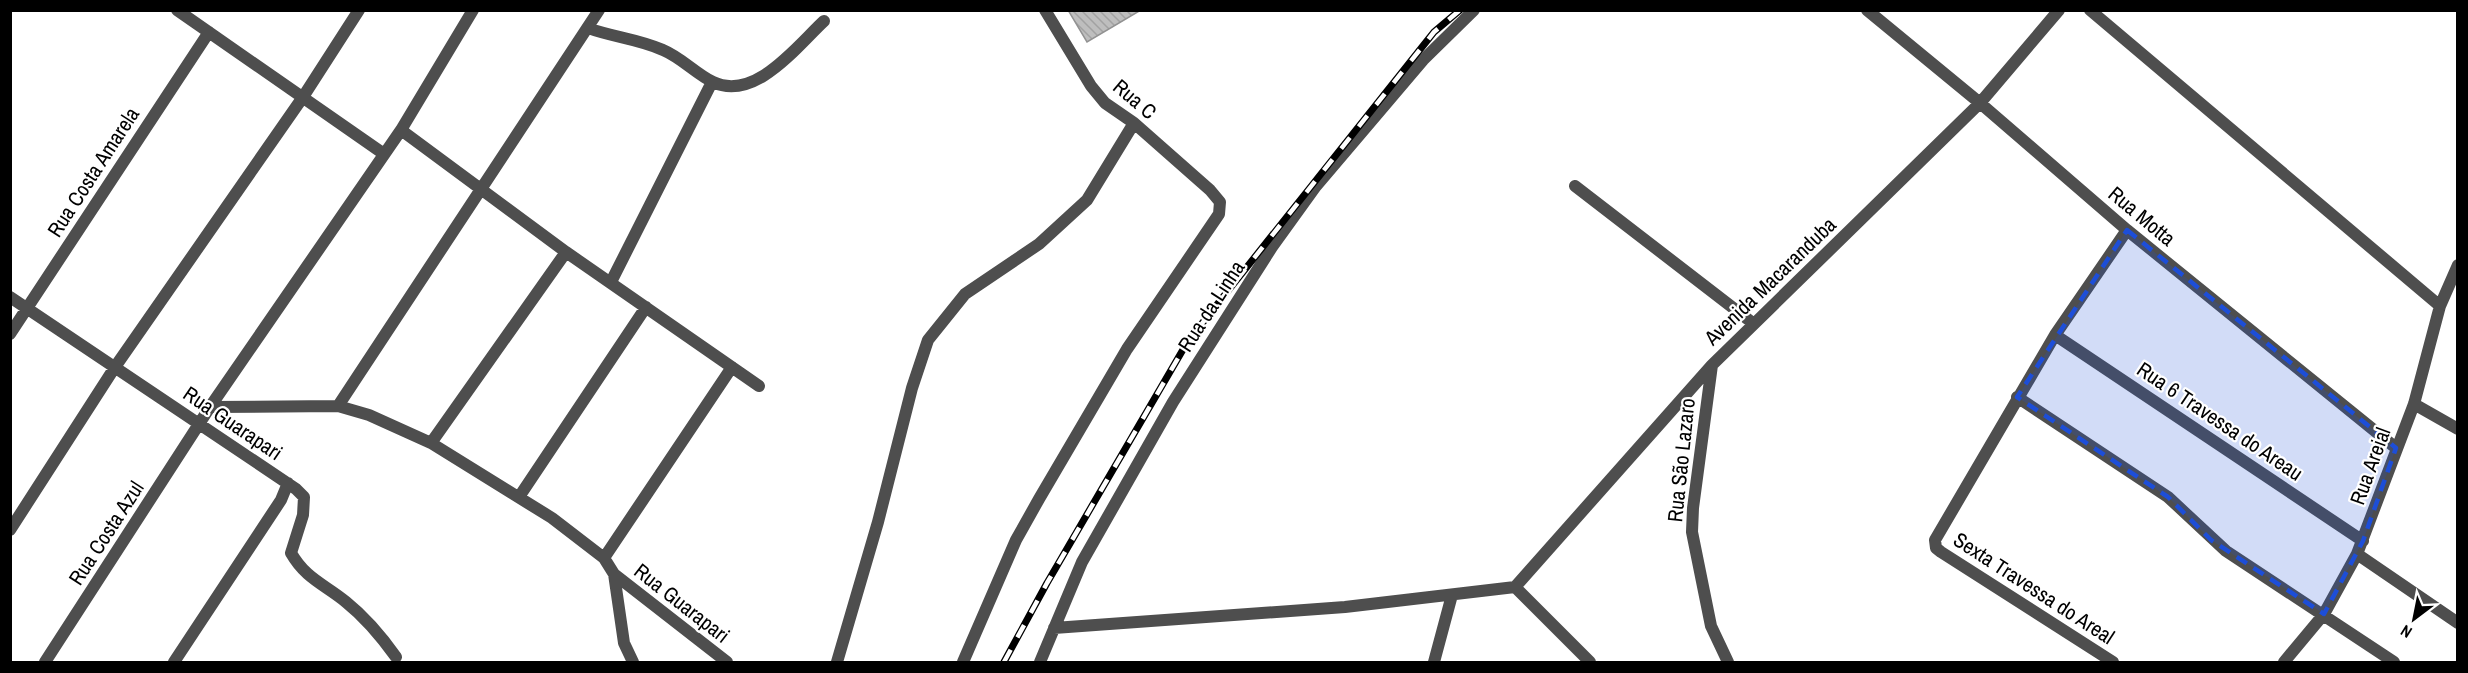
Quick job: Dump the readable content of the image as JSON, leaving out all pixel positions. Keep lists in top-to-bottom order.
{
  "streets": {
    "street": [
      "Rua C",
      "Rua Costa Amarela",
      "Rua Motta",
      "Avenida Macaranduba",
      "Rua da Linha",
      "Rua 6 Travessa do Areau",
      "Rua Guarapari",
      "Rua São Lazaro",
      "Rua Areial",
      "Rua Costa Azul",
      "Sexta Travessa do Areal"
    ]
  },
  "crossings": [
    ["Rua Costa Amarela", "Rua Guarapari"],
    ["Rua Motta", "Avenida Macaranduba"],
    ["Rua Motta", "Rua Areial"],
    ["Avenida Macaranduba", "Rua São Lazaro"],
    ["Rua 6 Travessa do Areau", "Rua Areial"],
    ["Rua Guarapari", "Rua Costa Azul"]
  ],
  "north": "bottom left"
}
